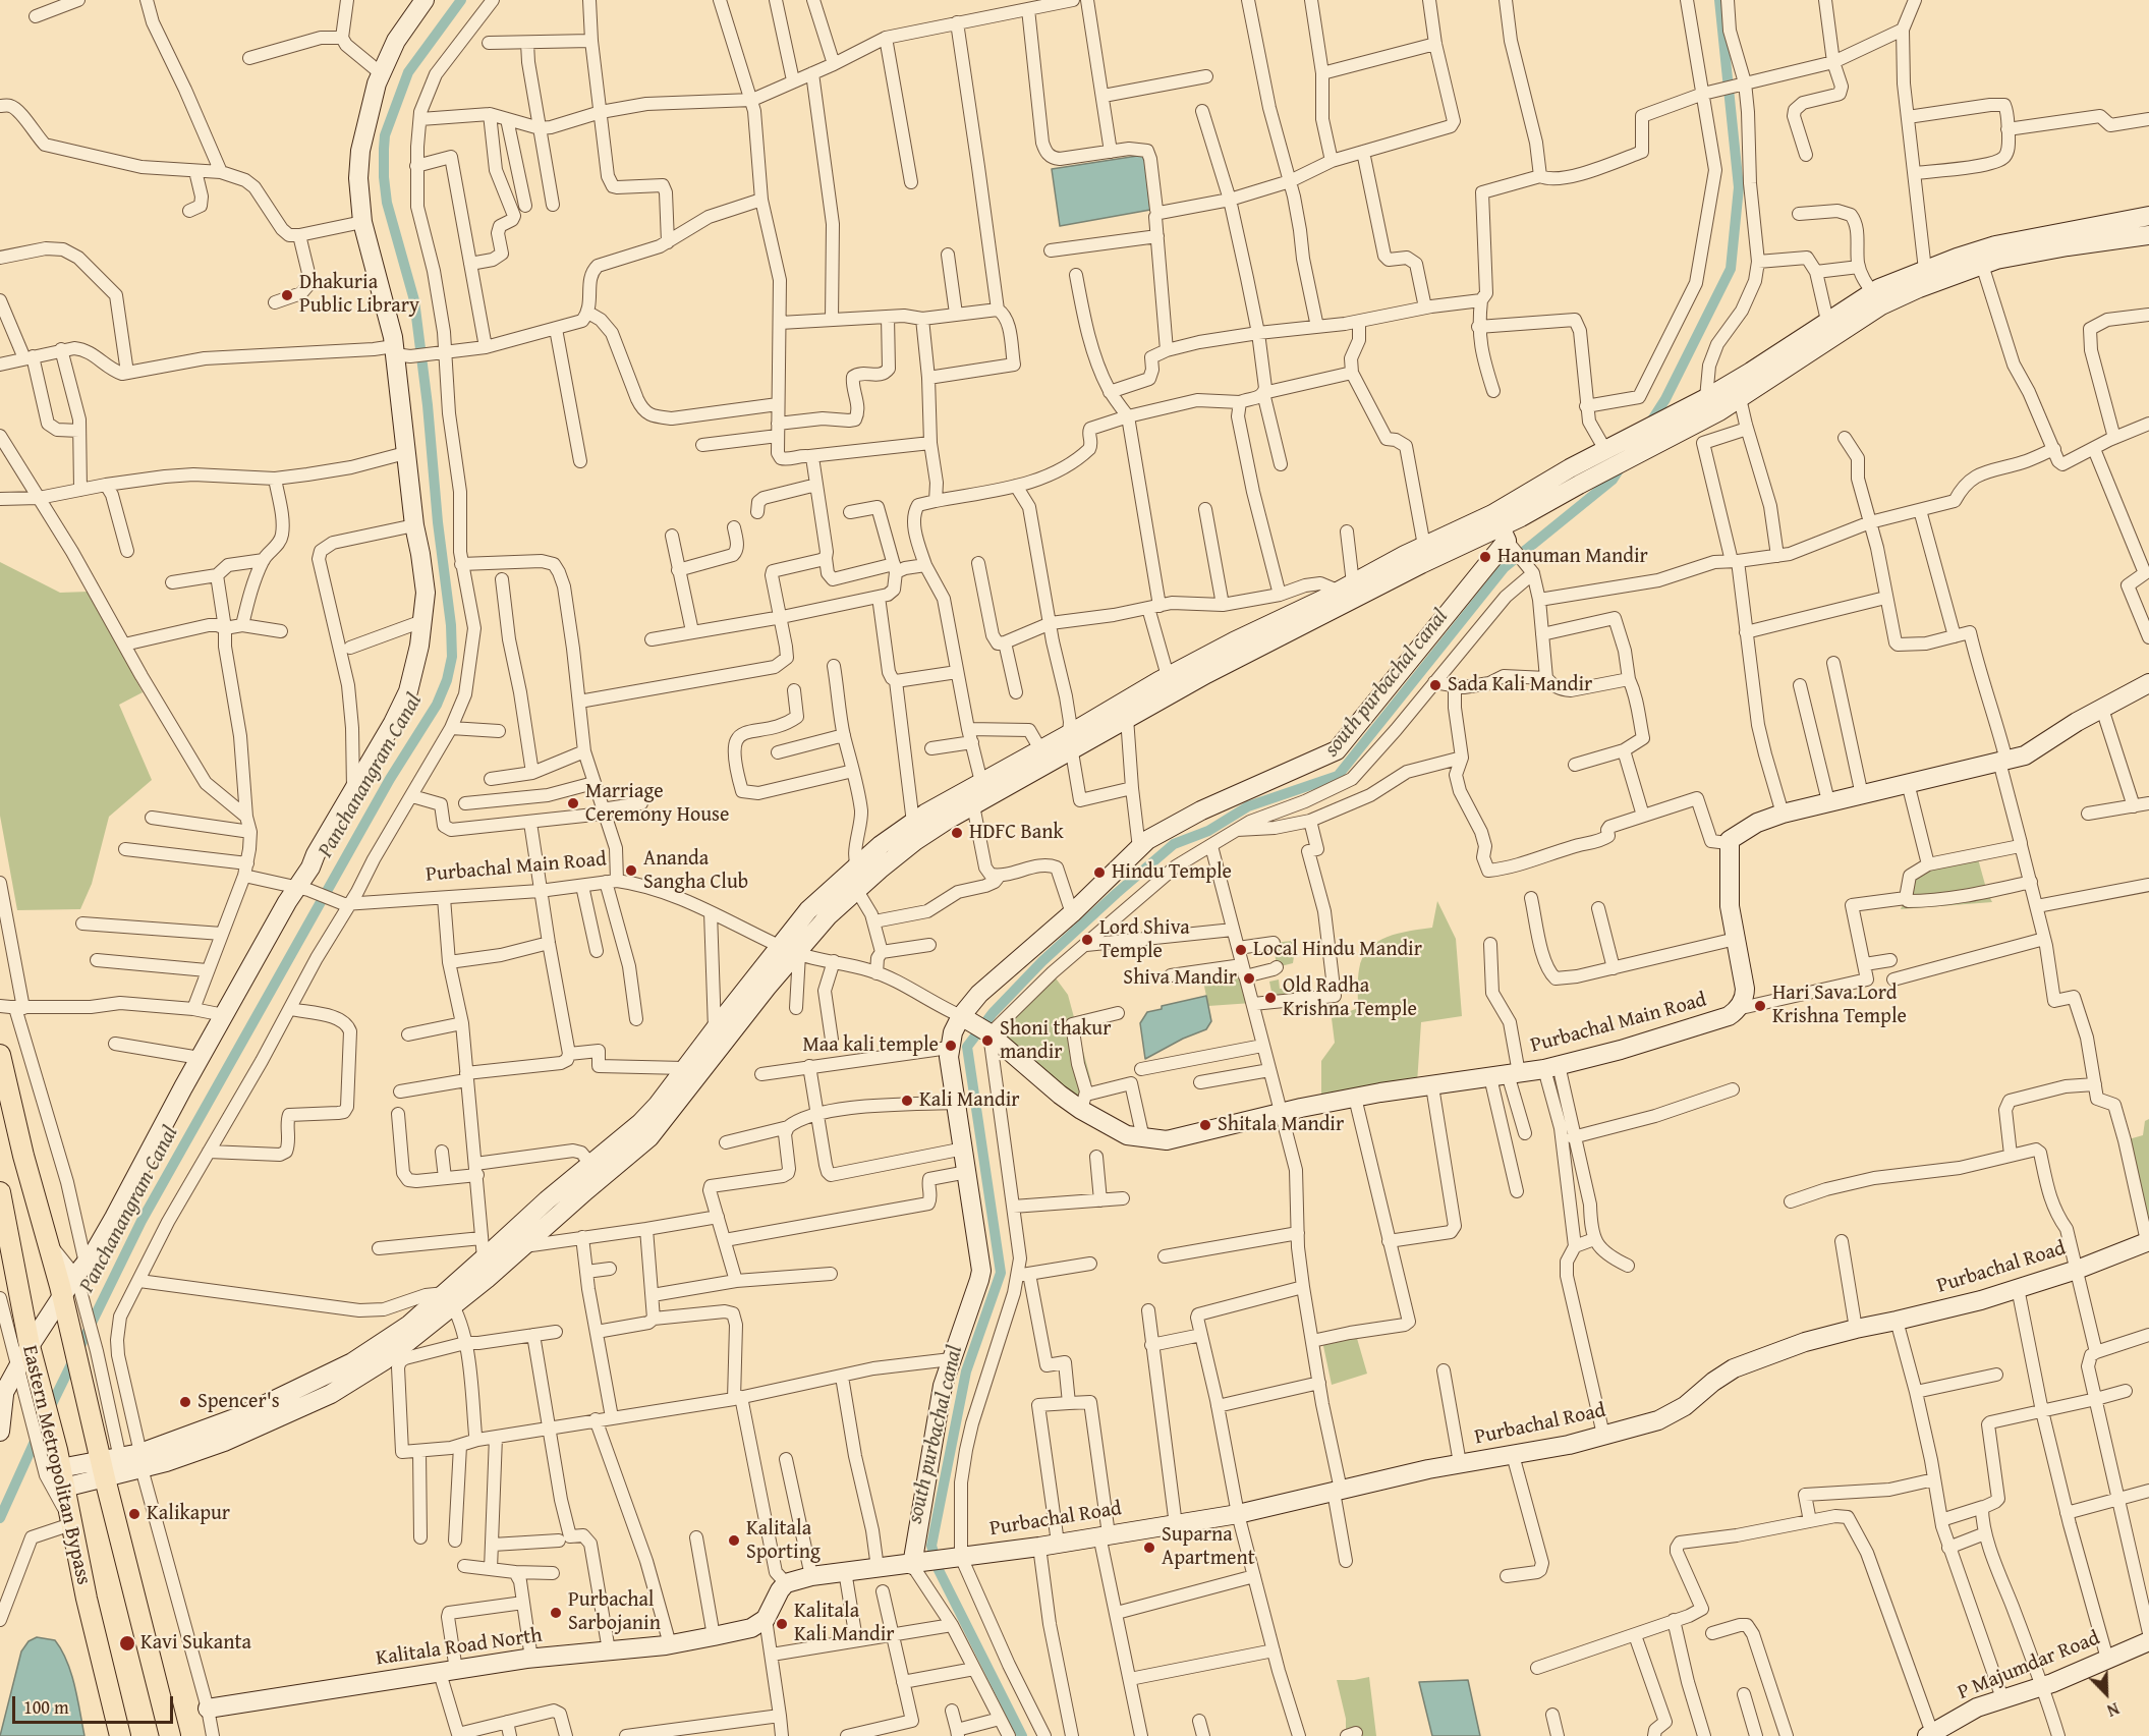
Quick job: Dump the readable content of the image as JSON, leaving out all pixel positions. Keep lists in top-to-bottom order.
{
  "streets": {
    "main road": ["Eastern Metropolitan Bypass"],
    "street": [
      "Purbachal Main Road",
      "Purbachal Road",
      "Kalitala Road North",
      "P Majumdar Road"
    ]
  },
  "water": ["south purbachal canal", "Panchanangram Canal"],
  "places": [
    "Dhakuria Public Library",
    "Hanuman Mandir",
    "Sada Kali Mandir",
    "Marriage Ceremony House",
    "HDFC Bank",
    "Ananda Sangha Club",
    "Hindu Temple",
    "Lord Shiva Temple",
    "Local Hindu Mandir",
    "Shiva Mandir",
    "Old Radha Krishna Temple",
    "Hari Sava.Lord Krishna Temple",
    "Shoni thakur mandir",
    "Maa kali temple",
    "Kali Mandir",
    "Shitala Mandir",
    "Spencer's",
    "Kalikapur",
    "Kalitala Sporting",
    "Suparna Apartment",
    "Purbachal Sarbojanin",
    "Kalitala Kali Mandir",
    "Kavi Sukanta"
  ],
  "scale_bar": "100 m",
  "north": "bottom right"
}
